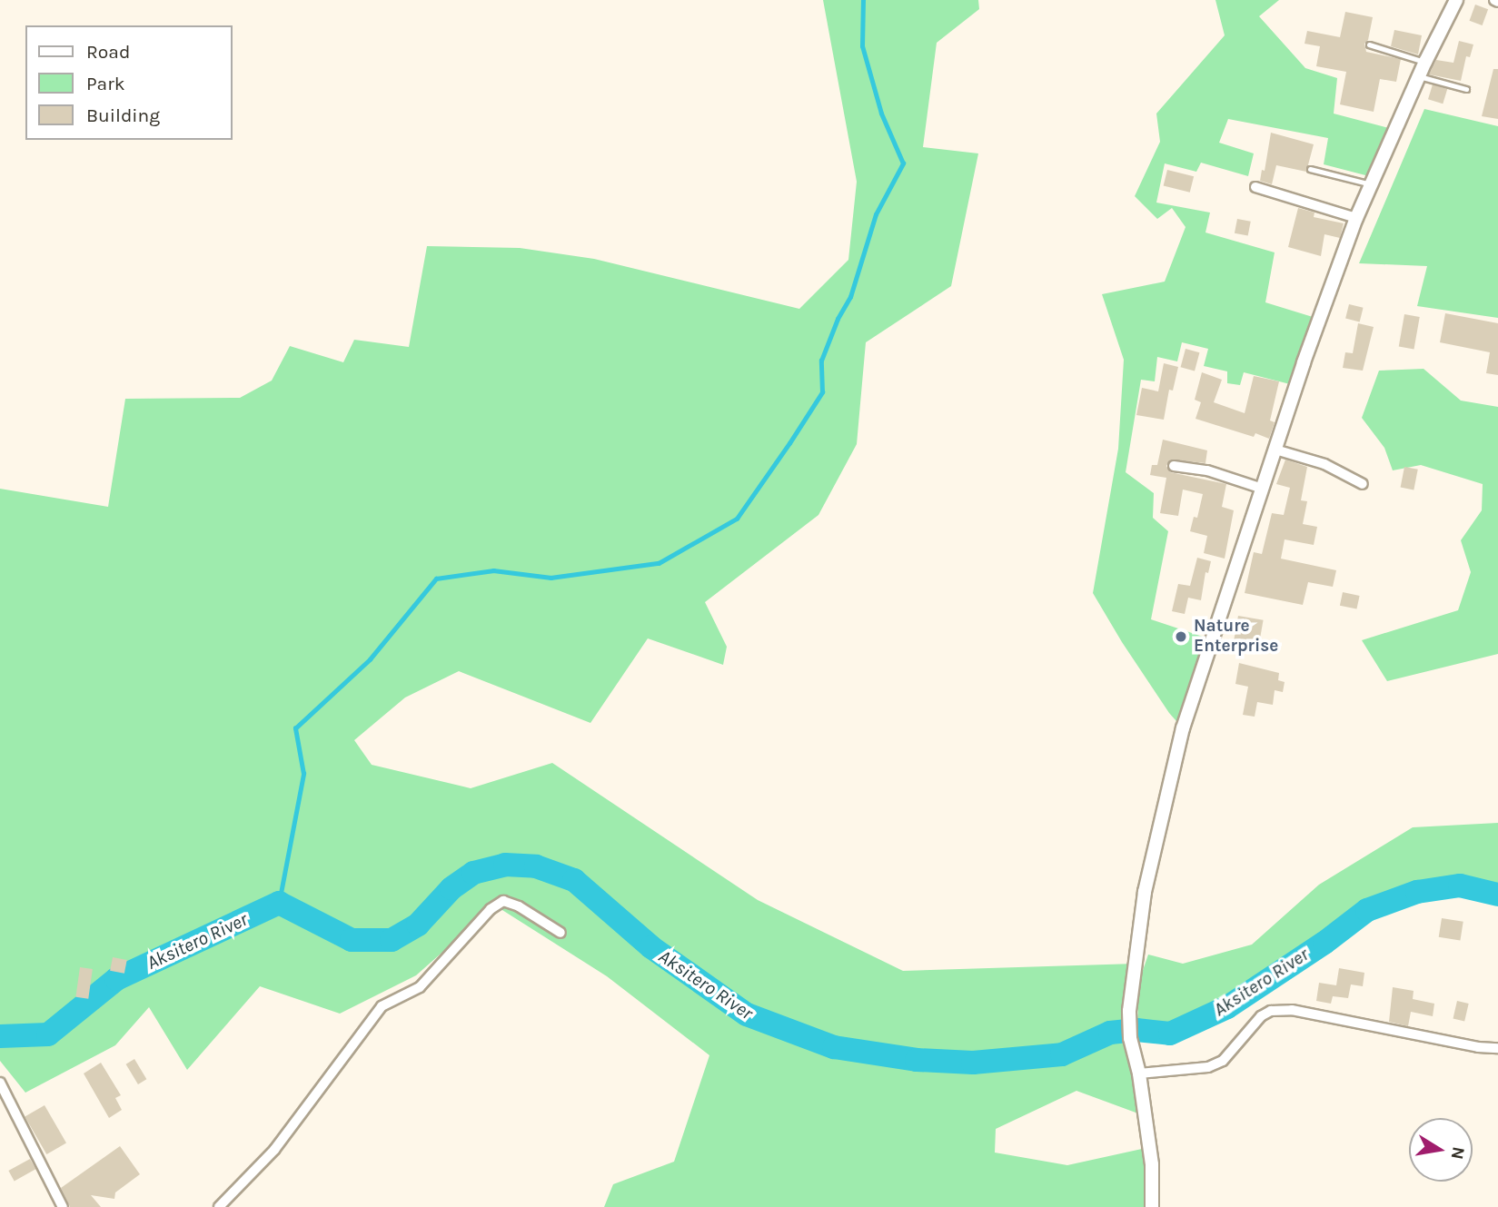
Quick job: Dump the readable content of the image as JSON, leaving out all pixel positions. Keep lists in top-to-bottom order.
{
  "water": ["Aksitero River"],
  "places": ["Nature Enterprise"],
  "legend": ["Road", "Park", "Building"],
  "north": "right"
}
